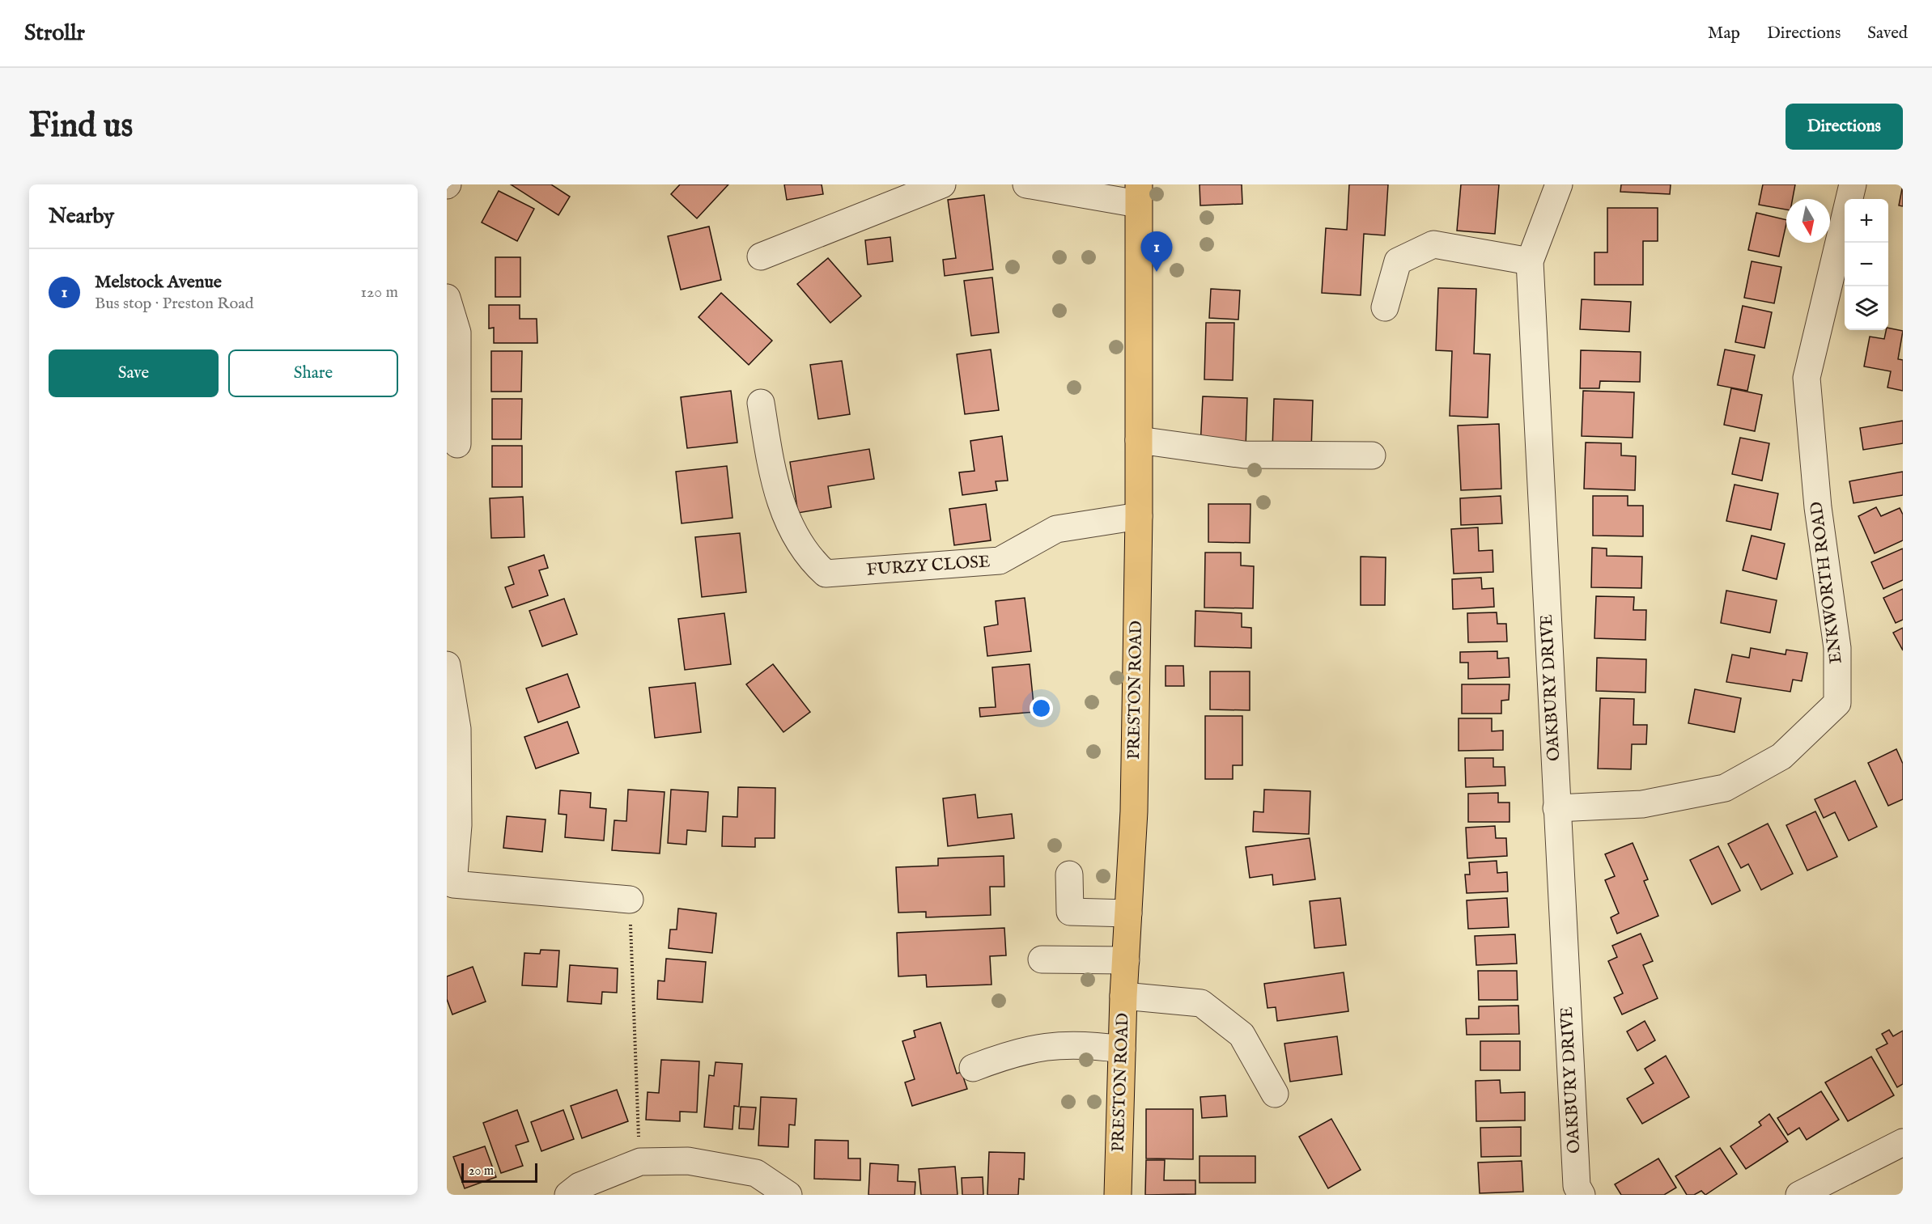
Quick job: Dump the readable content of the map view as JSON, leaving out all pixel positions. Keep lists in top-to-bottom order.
{
  "streets": {
    "main road": ["PRESTON ROAD"],
    "street": ["FURZY CLOSE", "ENKWORTH ROAD", "OAKBURY DRIVE"]
  },
  "crossings": [
    ["FURZY CLOSE", "PRESTON ROAD"],
    ["ENKWORTH ROAD", "OAKBURY DRIVE"]
  ],
  "scale_bar": "20 m",
  "north": "bottom",
  "page": {
    "header": "Strollr",
    "nav": ["Map", "Directions", "Saved"],
    "buttons": [
      "Directions",
      ["Save", "Share"]
    ],
    "title": "Find us",
    "heading": "Nearby",
    "map_buttons": ["+", "−"],
    "pins": "1",
    "list": [
      {
        "mark": "1",
        "name": "Melstock Avenue",
        "note": "Bus stop · Preston Road",
        "value": "120 m"
      }
    ],
    "scale": "20 m"
  }
}
